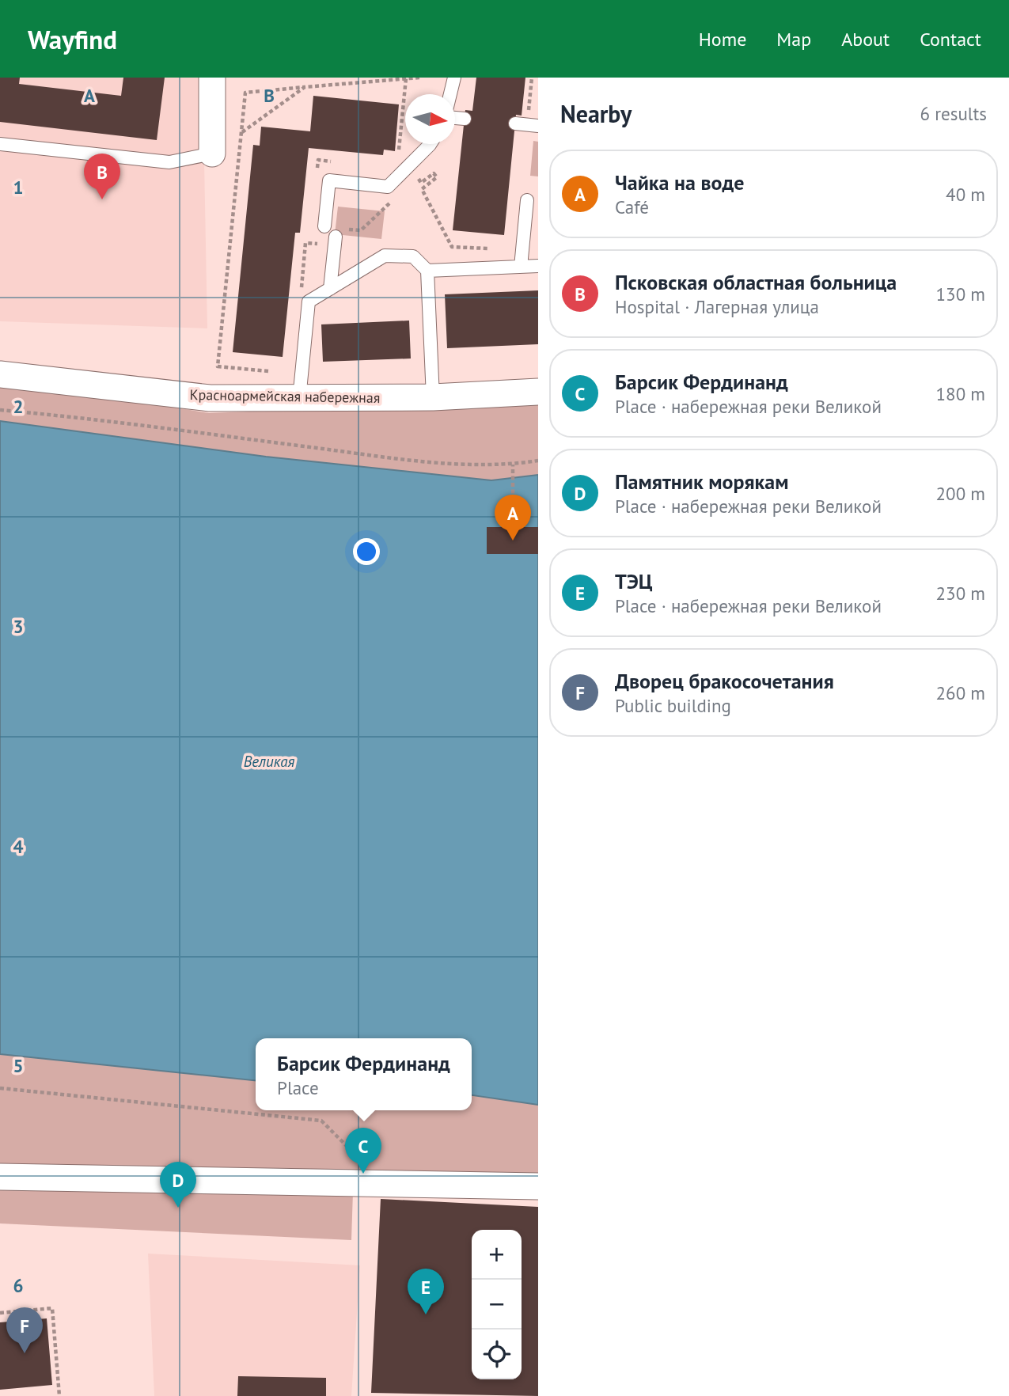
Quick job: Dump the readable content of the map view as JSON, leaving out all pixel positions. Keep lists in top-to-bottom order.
{
  "streets": {
    "street": ["Красноармейская набережная"]
  },
  "water": ["Великая"],
  "north": "right",
  "page": {
    "header": "Wayfind",
    "nav": [
      "Home",
      "Map",
      "About",
      "Contact"
    ],
    "heading": ["Nearby", "6 results"],
    "list": [
      {
        "mark": "A",
        "name": "Чайка на воде",
        "note": "Café",
        "value": "40 m"
      },
      {
        "mark": "B",
        "name": "Псковская областная больница",
        "note": "Hospital · Лагерная улица",
        "value": "130 m"
      },
      {
        "mark": "C",
        "name": "Барсик Фердинанд",
        "note": "Place · набережная реки Великой",
        "value": "180 m"
      },
      {
        "mark": "D",
        "name": "Памятник морякам",
        "note": "Place · набережная реки Великой",
        "value": "200 m"
      },
      {
        "mark": "E",
        "name": "ТЭЦ",
        "note": "Place · набережная реки Великой",
        "value": "230 m"
      },
      {
        "mark": "F",
        "name": "Дворец бракосочетания",
        "note": "Public building",
        "value": "260 m"
      }
    ],
    "pins": [
      "B",
      "A",
      "C",
      "D",
      "E",
      "F"
    ],
    "popup": ["Барсик Фердинанд", "Place"],
    "map_buttons": ["+", "−"]
  },
  "grid": {
    "columns": ["A", "B"],
    "rows": [
      "1",
      "2",
      "3",
      "4",
      "5",
      "6"
    ]
  }
}
